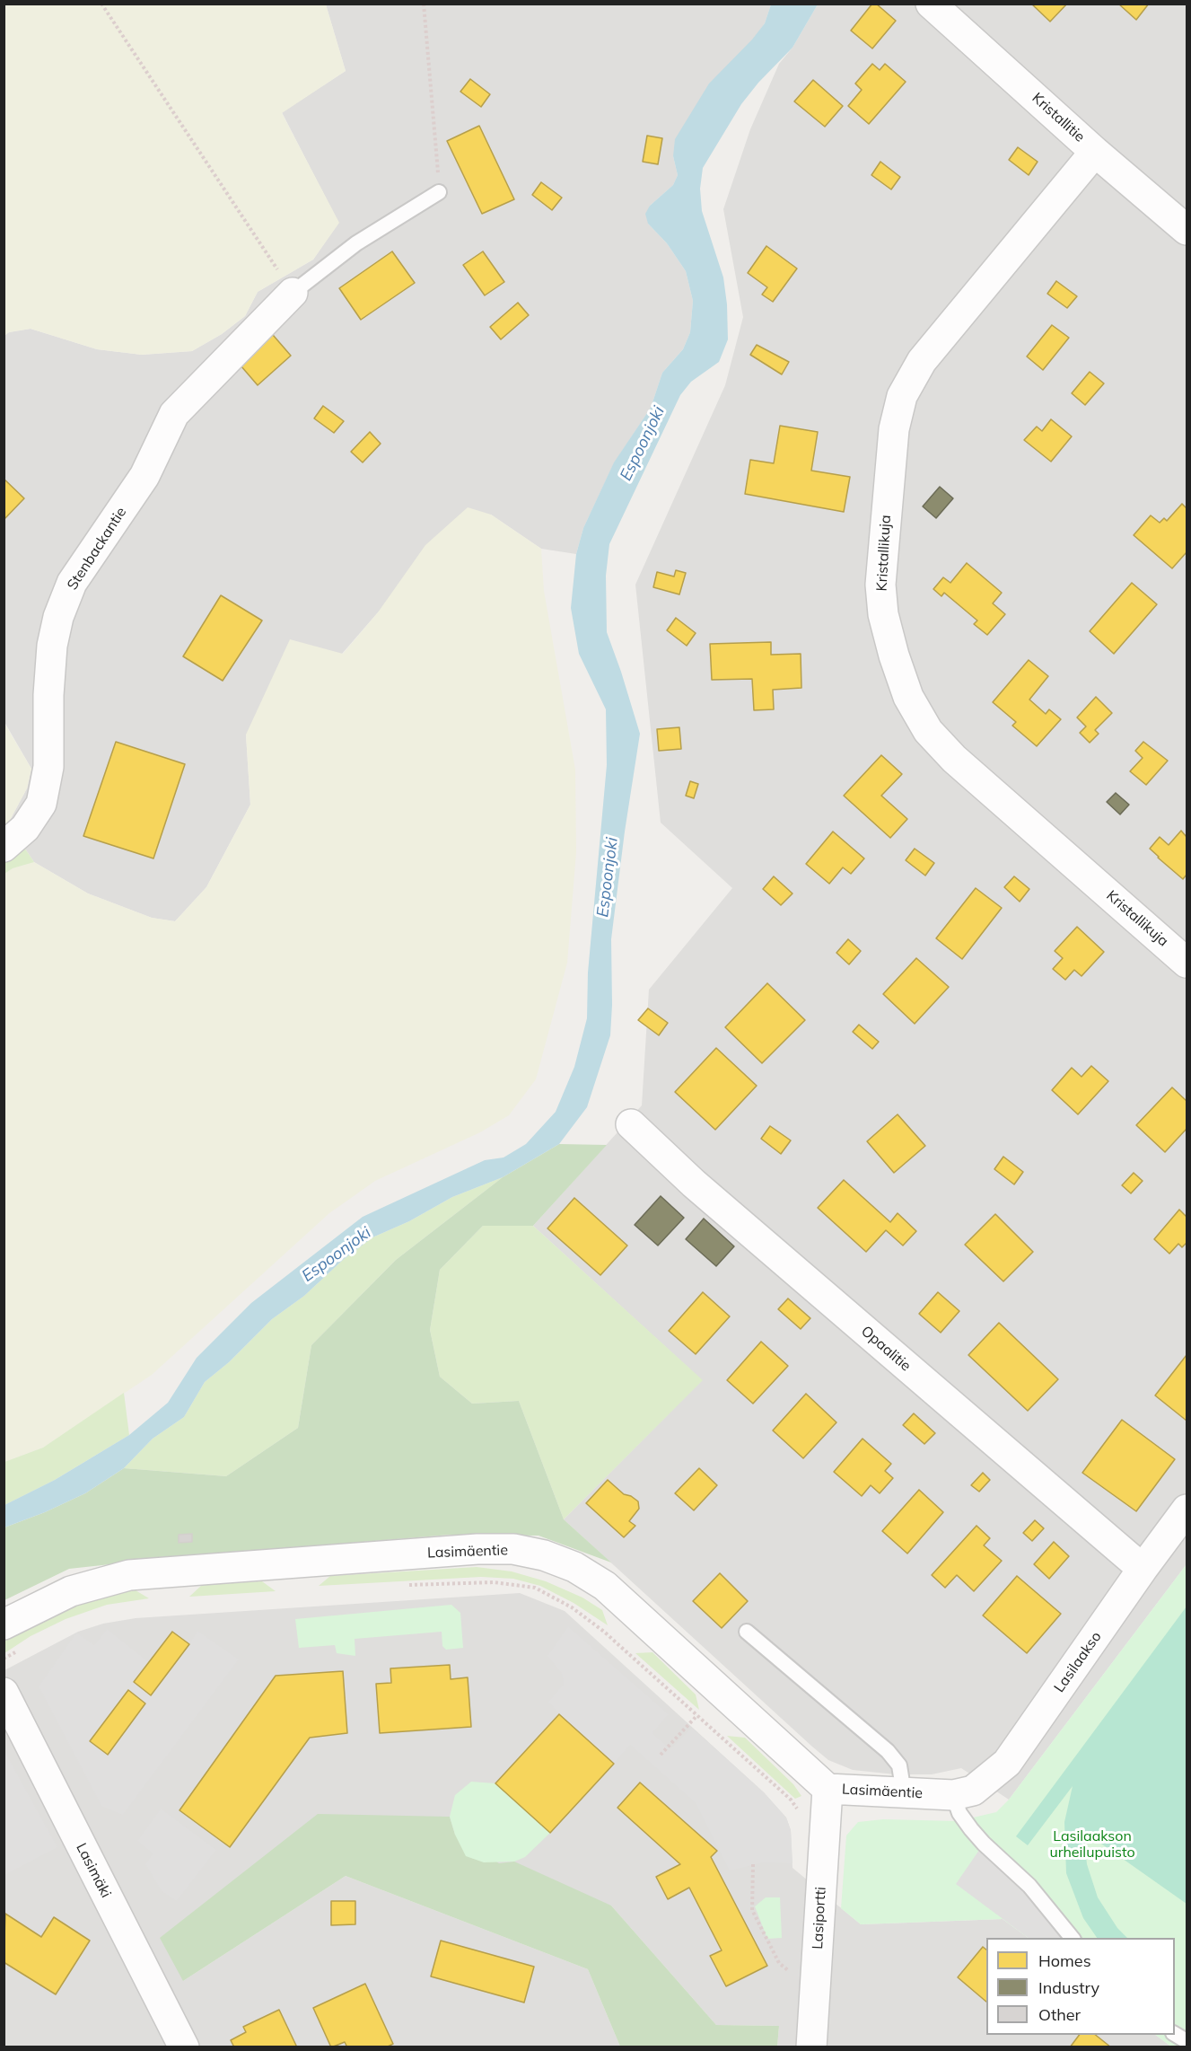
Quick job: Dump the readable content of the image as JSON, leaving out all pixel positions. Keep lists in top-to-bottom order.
{
  "streets": {
    "street": [
      "Kristallitie",
      "Stenbackantie",
      "Kristallikuja",
      "Opaalitie",
      "Lasimäentie",
      "Lasilaakso",
      "Lasimäki",
      "Lasiportti"
    ]
  },
  "crossings": [
    ["Kristallitie", "Kristallikuja"],
    ["Opaalitie", "Lasilaakso"],
    ["Lasimäentie", "Lasilaakso"],
    ["Lasimäentie", "Lasiportti"]
  ],
  "water": ["Espoonjoki"],
  "parks": ["Lasilaakson urheilupuisto"],
  "legend": ["Homes", "Industry", "Other"]
}
